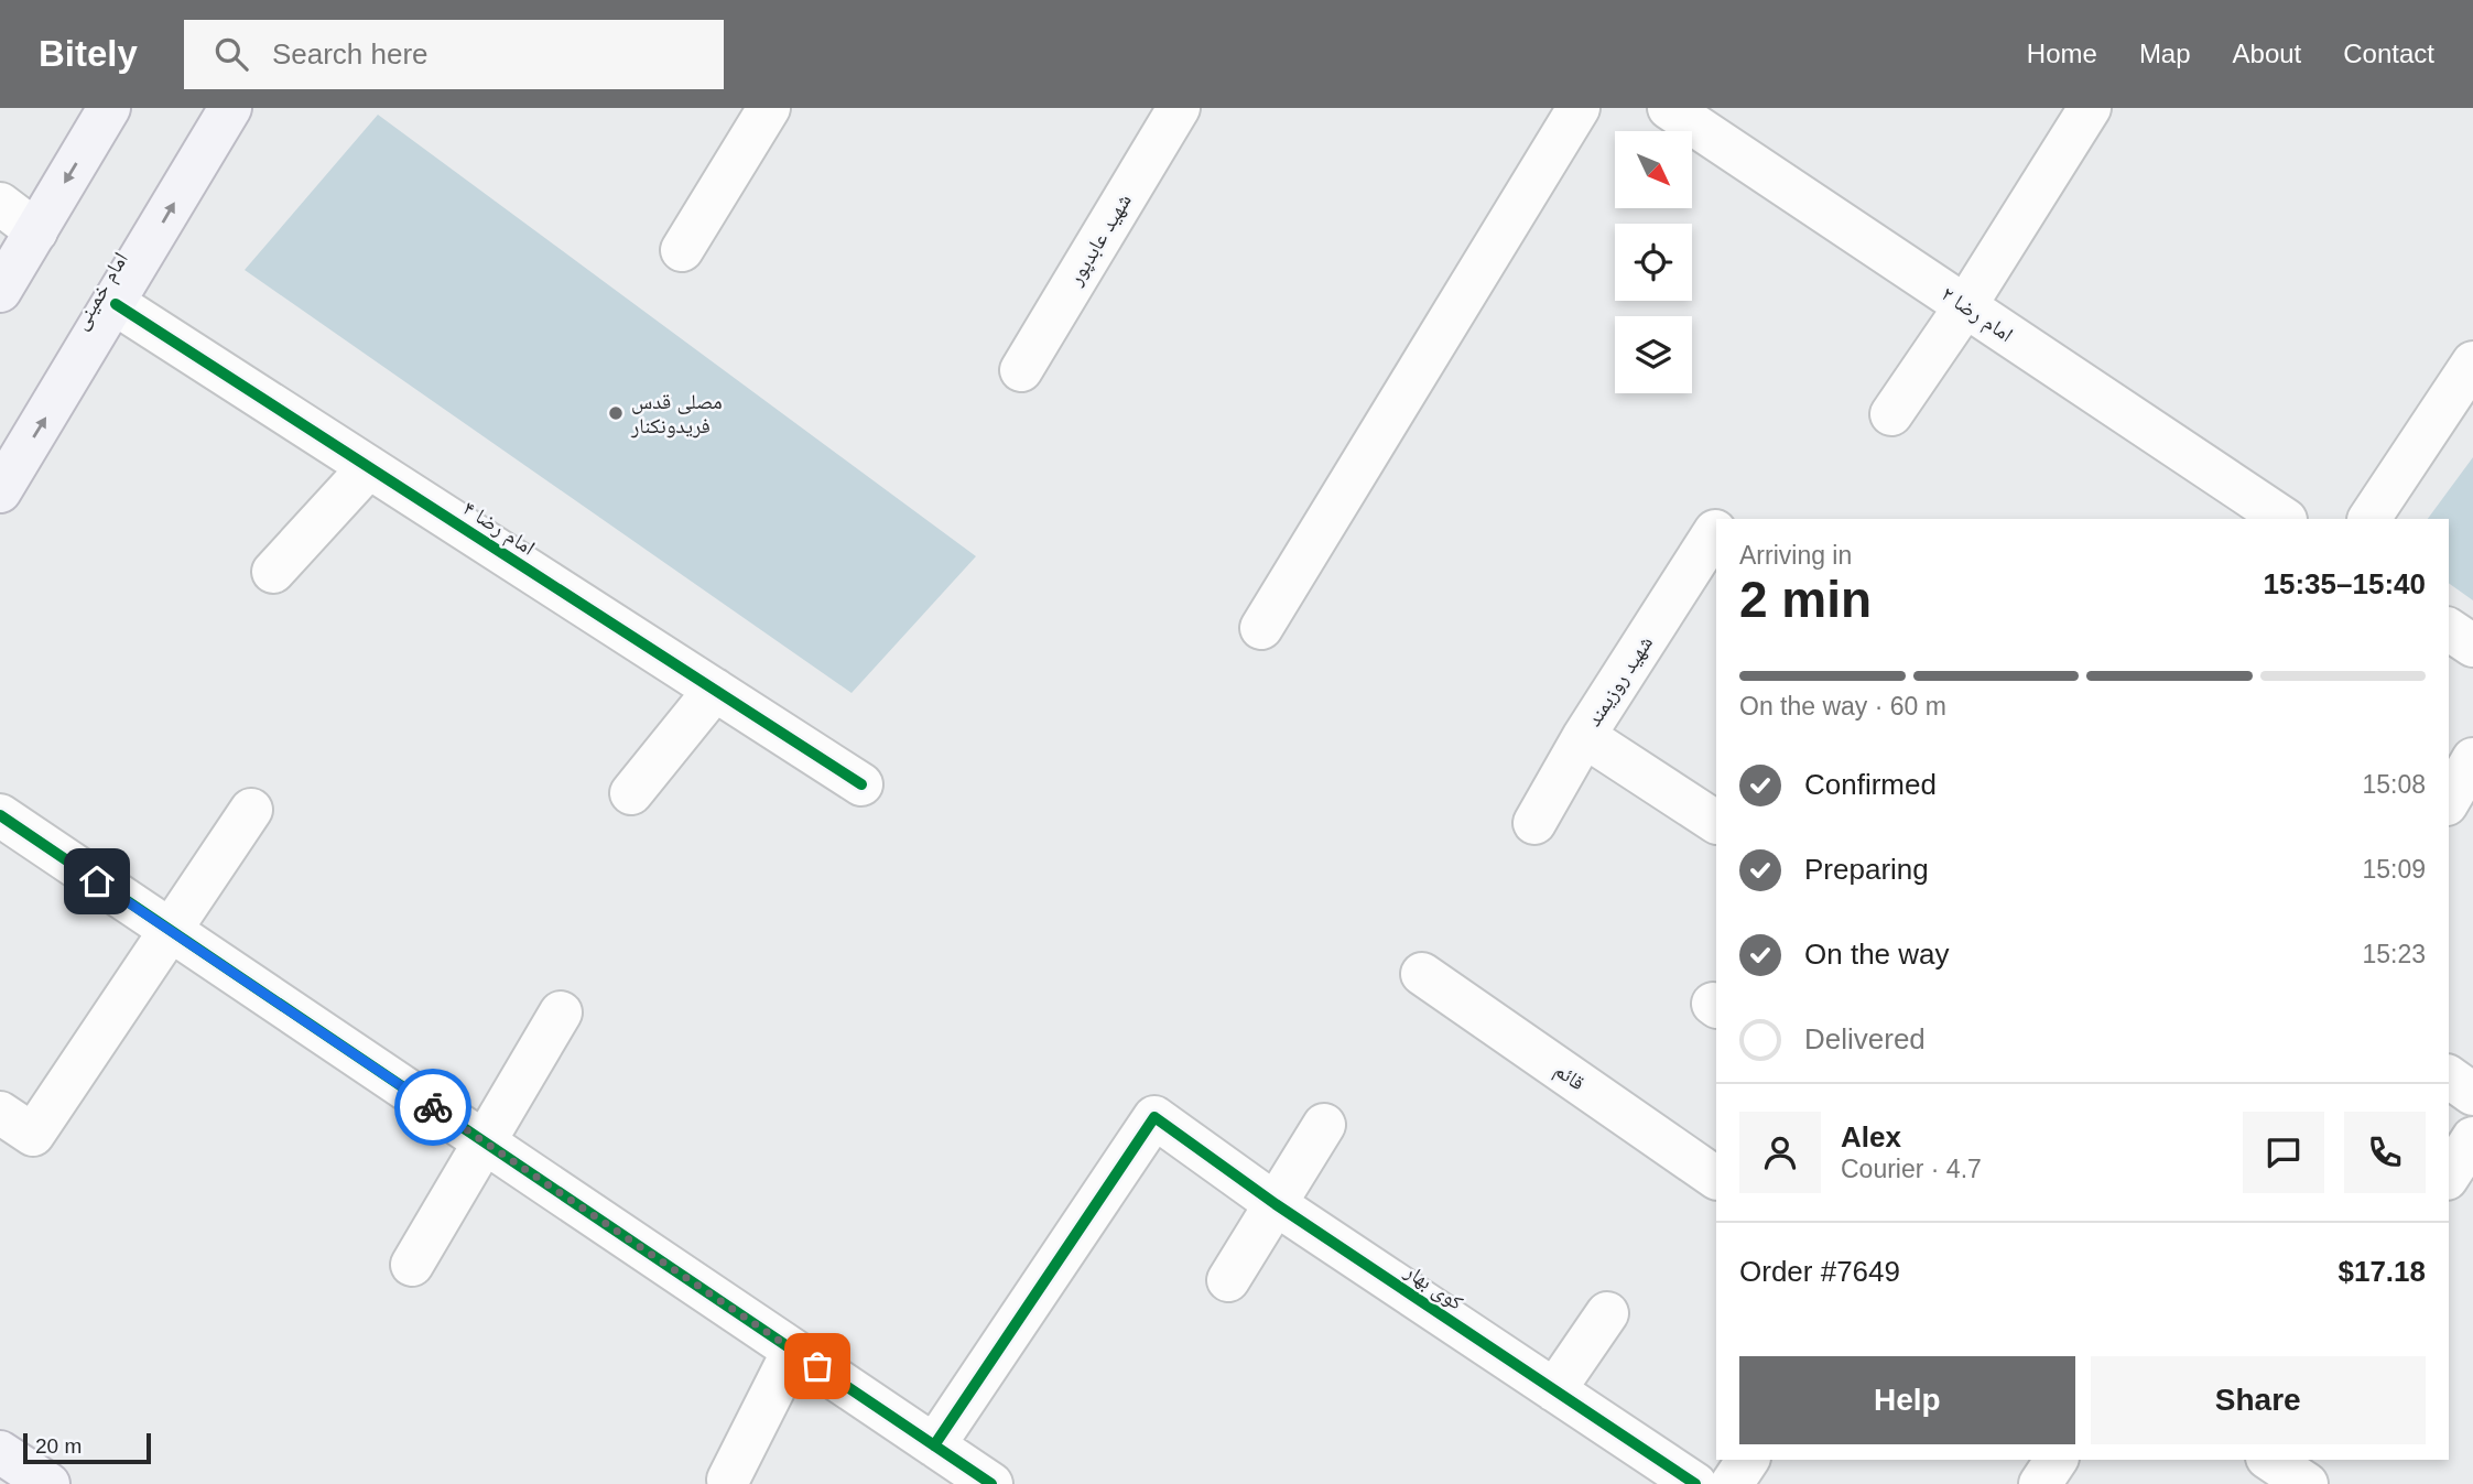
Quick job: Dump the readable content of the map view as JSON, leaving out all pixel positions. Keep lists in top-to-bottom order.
{
  "streets": {
    "main road": ["امام خمینی"],
    "street": [
      "شهید عابدپور",
      "امام رضا ۲",
      "امام رضا ۴",
      "شهید روزیمند",
      "قائم",
      "کوی بهار"
    ]
  },
  "crossings": [
    ["امام خمینی", "امام رضا ۴"]
  ],
  "places": ["مصلی قدس فریدونکنار"],
  "scale_bar": "20 m",
  "north": "bottom right",
  "page": {
    "header": "Bitely",
    "search": "Search here",
    "nav": [
      "Home",
      "Map",
      "About",
      "Contact"
    ],
    "heading": ["2 min", "Arriving in", "15:35–15:40"],
    "panel": [
      "Alex",
      "Courier · 4.7",
      "Order #7649",
      "$17.18"
    ],
    "bar": "On the way · 60 m",
    "list": [
      ["Confirmed", "15:08"],
      ["Preparing", "15:09"],
      ["On the way", "15:23"],
      "Delivered"
    ],
    "buttons": ["Help", "Share"],
    "scale": "20 m"
  }
}
